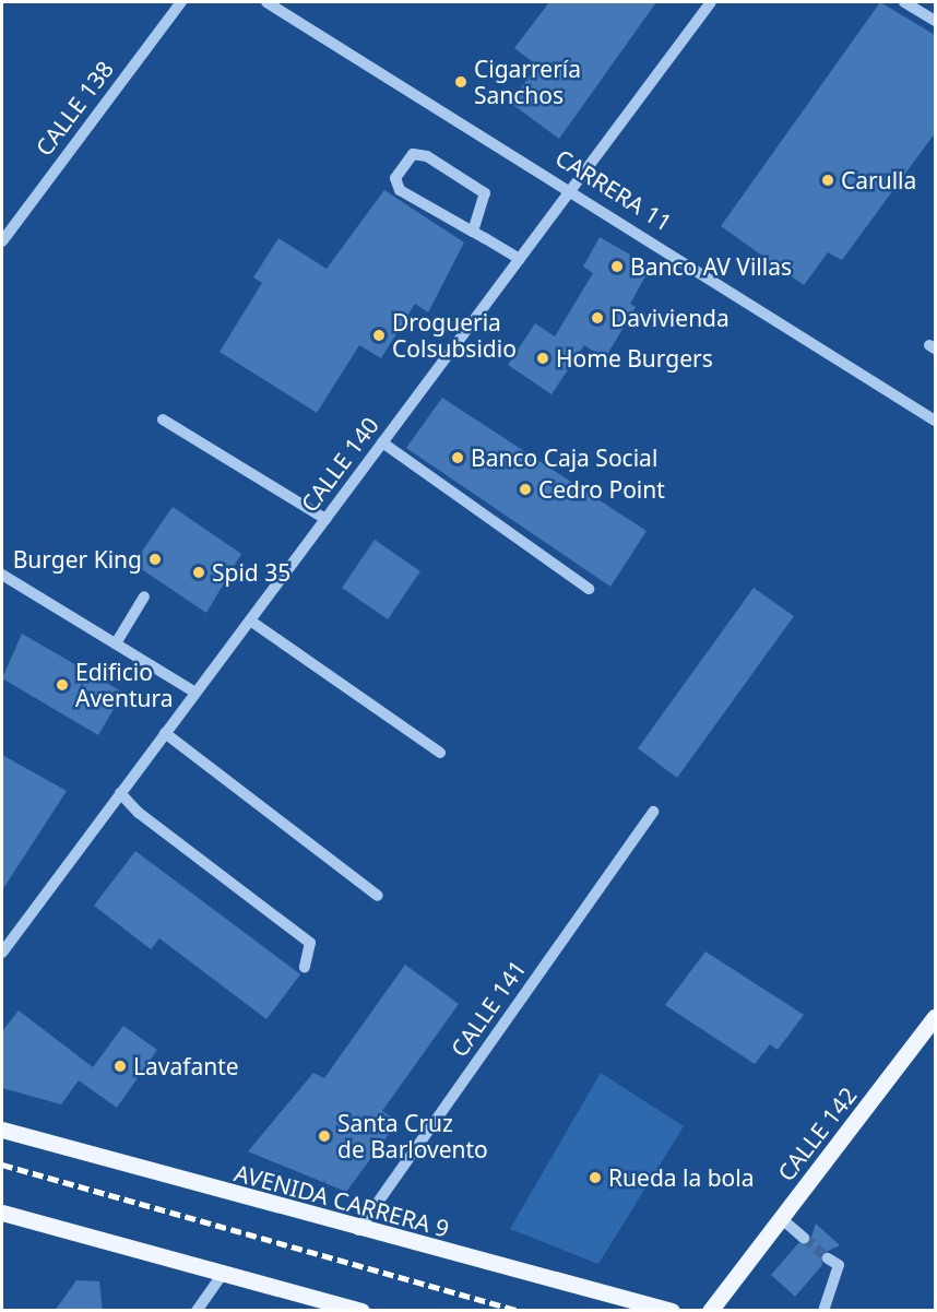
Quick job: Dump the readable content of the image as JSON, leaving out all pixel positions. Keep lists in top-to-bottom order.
{
  "streets": {
    "main road": ["CALLE 142", "AVENIDA CARRERA 9"],
    "street": [
      "CALLE 138",
      "CARRERA 11",
      "CALLE 140",
      "CALLE 141"
    ]
  },
  "crossings": [
    ["CARRERA 11", "CALLE 140"],
    ["CALLE 141", "AVENIDA CARRERA 9"]
  ],
  "places": [
    "Cigarrería Sanchos",
    "Carulla",
    "Banco AV Villas",
    "Davivienda",
    "Drogueria Colsubsidio",
    "Home Burgers",
    "Banco Caja Social",
    "Cedro Point",
    "Burger King",
    "Spid 35",
    "Edificio Aventura",
    "Lavafante",
    "Santa Cruz de Barlovento",
    "Rueda la bola"
  ]
}
